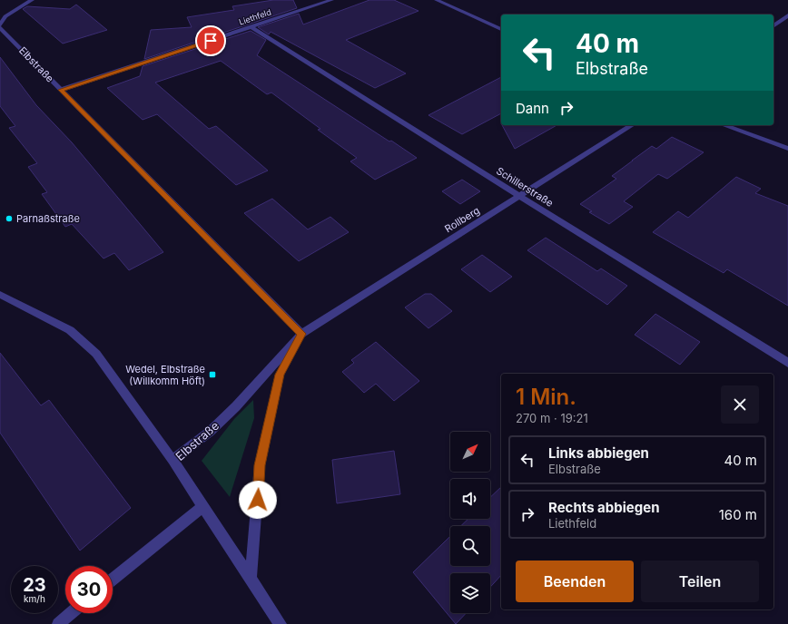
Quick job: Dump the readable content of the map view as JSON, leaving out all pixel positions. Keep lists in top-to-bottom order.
{
  "streets": {
    "street": [
      "Liethfeld",
      "Elbstraße",
      "Schillerstraße",
      "Rollberg"
    ]
  },
  "crossings": [
    ["Liethfeld", "Elbstraße"],
    ["Liethfeld", "Schillerstraße"],
    ["Elbstraße", "Rollberg"],
    ["Schillerstraße", "Rollberg"]
  ],
  "places": {
    "other": ["Parnaßstraße"],
    "transit": ["Wedel, Elbstraße (Willkomm Höft)"]
  },
  "north": "top right",
  "page": {
    "turn": ["40 m", "Elbstraße"],
    "then": "Dann",
    "heading": ["1 Min.", "270 m · 19:21"],
    "list": [
      {
        "name": "Links abbiegen",
        "note": "Elbstraße",
        "value": "40 m"
      },
      {
        "name": "Rechts abbiegen",
        "note": "Liethfeld",
        "value": "160 m"
      }
    ],
    "buttons": ["Beenden", "Teilen"],
    "speed": "23 km/h",
    "limit": "30"
  }
}
